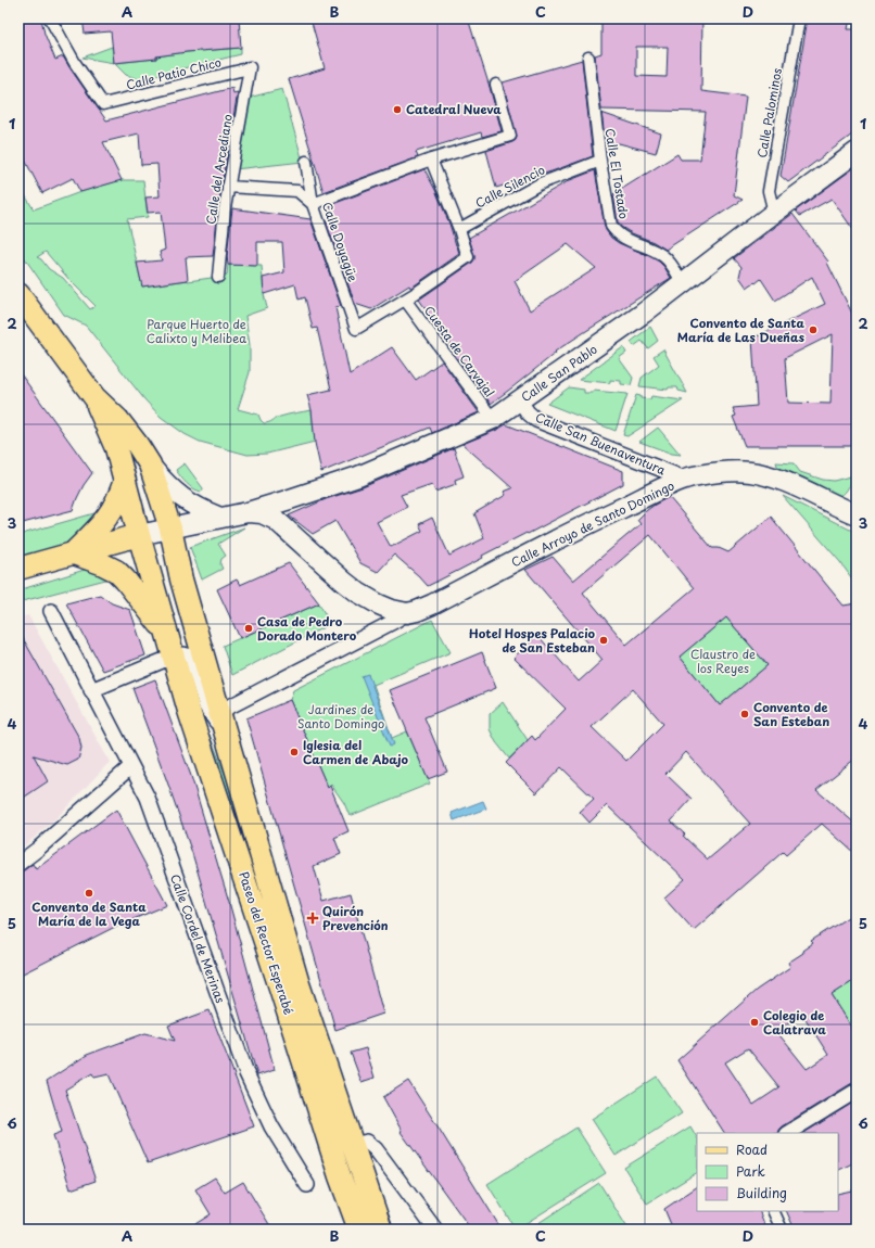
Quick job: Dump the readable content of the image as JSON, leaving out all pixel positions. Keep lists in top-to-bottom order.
{
  "streets": {
    "main road": ["Calle San Pablo", "Calle Arroyo de Santo Domingo", "Paseo del Rector Esperabé"],
    "street": [
      "Calle Patio Chico",
      "Calle Palominos",
      "Calle del Arcediano",
      "Calle El Tostado",
      "Calle Silencio",
      "Calle Doyagüe",
      "Cuesta de Carvajal",
      "Calle San Buenaventura",
      "Calle Cordel de Merinas"
    ]
  },
  "crossings": [
    ["Calle Patio Chico", "Calle del Arcediano"],
    ["Calle Palominos", "Calle San Pablo"],
    ["Calle El Tostado", "Calle Silencio"],
    ["Calle El Tostado", "Calle San Pablo"],
    ["Calle Doyagüe", "Cuesta de Carvajal"],
    ["Cuesta de Carvajal", "Calle San Pablo"],
    ["Calle San Pablo", "Calle San Buenaventura"],
    ["Calle San Pablo", "Paseo del Rector Esperabé"],
    ["Calle San Buenaventura", "Calle Arroyo de Santo Domingo"],
    ["Calle Arroyo de Santo Domingo", "Paseo del Rector Esperabé"]
  ],
  "parks": ["Parque Huerto de Calixto y Melibea", "Claustro de los Reyes", "Jardines de Santo Domingo"],
  "places": {
    "other": [
      "Catedral Nueva",
      "Convento de Santa María de Las Dueñas",
      "Casa de Pedro Dorado Montero",
      "Hotel Hospes Palacio de San Esteban",
      "Convento de San Esteban",
      "Iglesia del Carmen de Abajo",
      "Convento de Santa María de la Vega",
      "Colegio de Calatrava"
    ],
    "health": ["Quirón Prevención"]
  },
  "legend": ["Road", "Park", "Building"],
  "grid": {
    "columns": [
      "A",
      "B",
      "C",
      "D"
    ],
    "rows": [
      "1",
      "2",
      "3",
      "4",
      "5",
      "6"
    ]
  }
}
